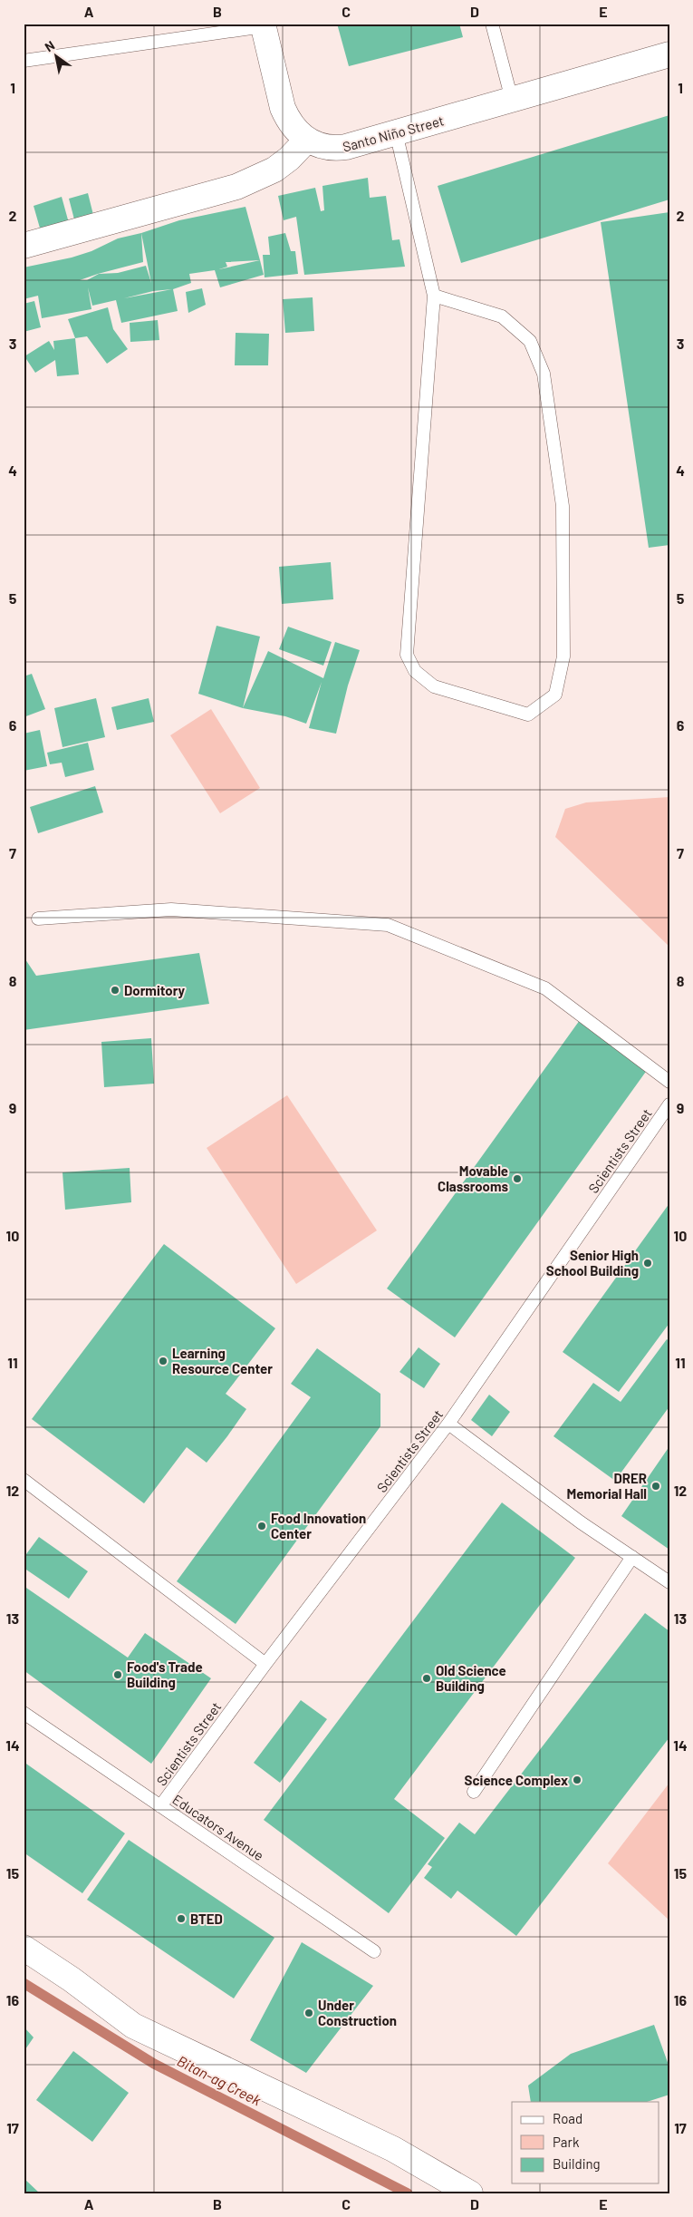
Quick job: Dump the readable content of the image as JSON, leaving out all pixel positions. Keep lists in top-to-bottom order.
{
  "streets": {
    "street": ["Santo Niño Street"],
    "lane": ["Scientists Street", "Educators Avenue"]
  },
  "crossings": [
    ["Scientists Street", "Educators Avenue"]
  ],
  "water": ["Bitan-ag Creek"],
  "places": [
    "Dormitory",
    "Movable Classrooms",
    "Senior High School Building",
    "Learning Resource Center",
    "DRER Memorial Hall",
    "Food Innovation Center",
    "Food's Trade Building",
    "Old Science Building",
    "Science Complex",
    "BTED",
    "Under Construction"
  ],
  "legend": ["Road", "Park", "Building"],
  "north": "top left",
  "grid": {
    "columns": [
      "A",
      "B",
      "C",
      "D",
      "E"
    ],
    "rows": [
      "1",
      "2",
      "3",
      "4",
      "5",
      "6",
      "7",
      "8",
      "9",
      "10",
      "11",
      "12",
      "13",
      "14",
      "15",
      "16",
      "17"
    ]
  }
}
